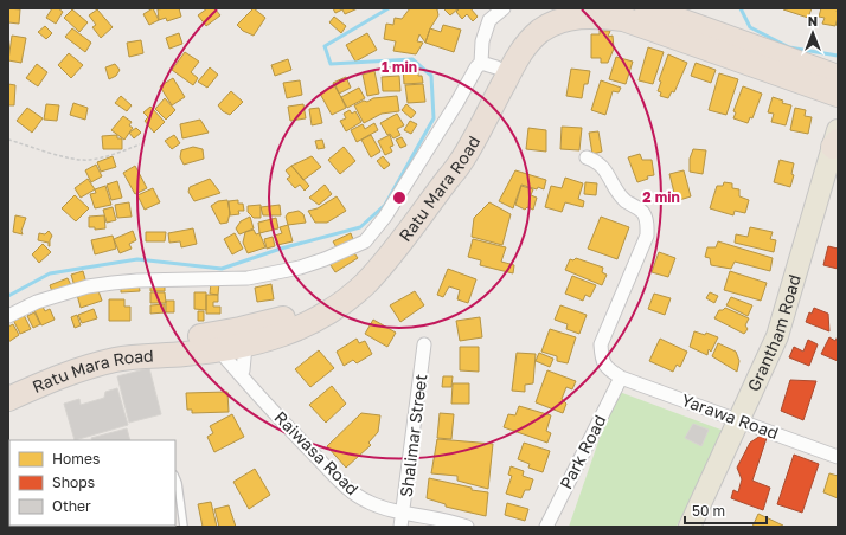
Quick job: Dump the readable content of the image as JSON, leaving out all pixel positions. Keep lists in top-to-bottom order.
{
  "streets": {
    "highway": ["Ratu Mara Road"],
    "main road": ["Grantham Road"],
    "street": [
      "Yarawa Road",
      "Shalimar Street",
      "Park Road",
      "Raiwasa Road"
    ]
  },
  "crossings": [
    ["Ratu Mara Road", "Raiwasa Road"],
    ["Grantham Road", "Yarawa Road"],
    ["Yarawa Road", "Park Road"],
    ["Shalimar Street", "Raiwasa Road"]
  ],
  "legend": ["Homes", "Shops", "Other"],
  "scale_bar": "50 m",
  "north": "top",
  "rings": ["1 min", "2 min"]
}
